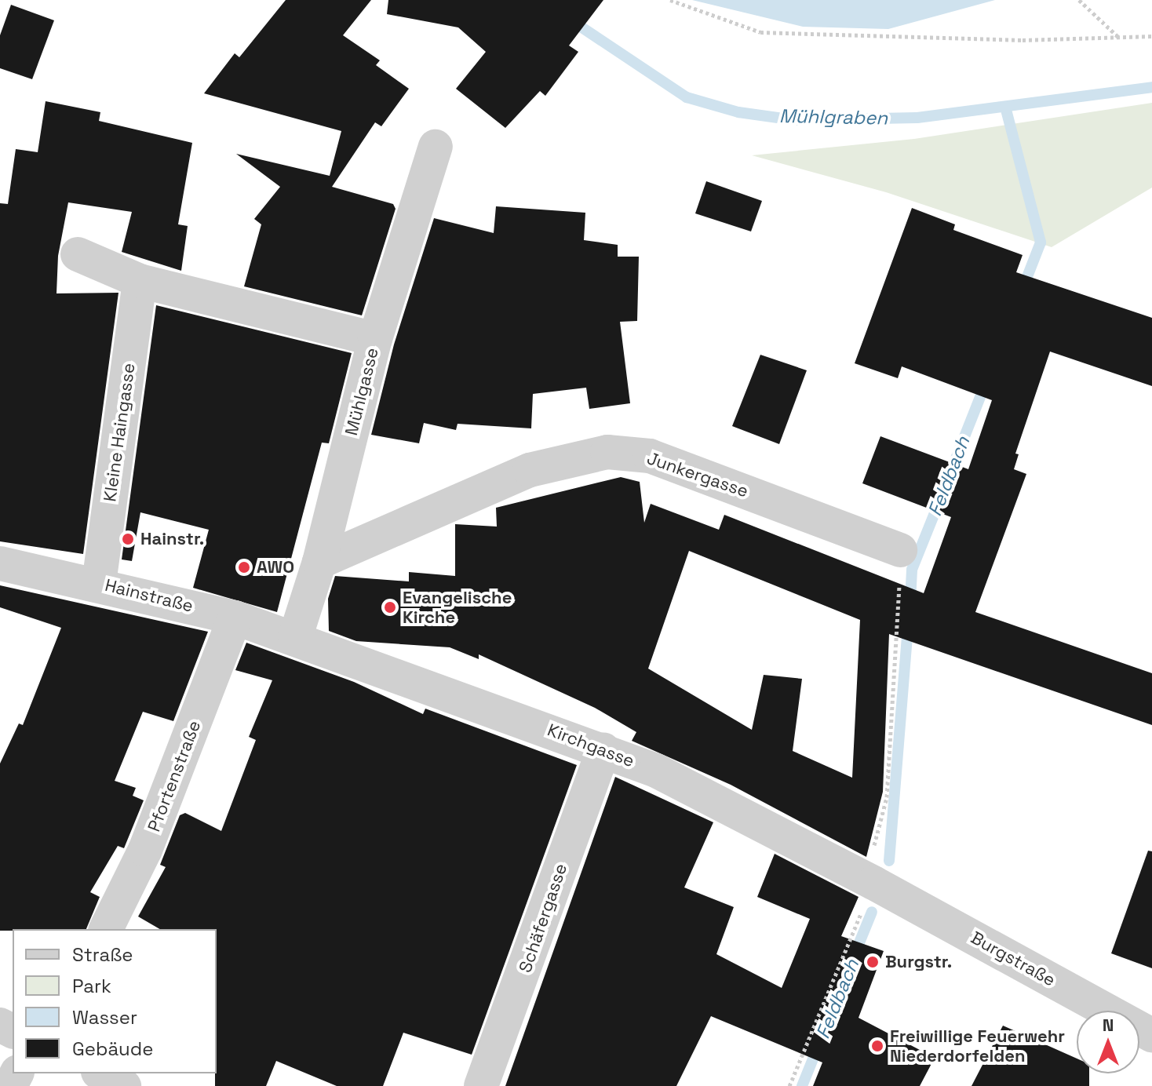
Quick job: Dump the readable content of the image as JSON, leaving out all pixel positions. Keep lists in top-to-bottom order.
{
  "streets": {
    "street": [
      "Mühlgasse",
      "Kleine Haingasse",
      "Junkergasse",
      "Hainstraße",
      "Kirchgasse",
      "Pfortenstraße",
      "Schäfergasse",
      "Burgstraße"
    ]
  },
  "crossings": [
    ["Mühlgasse", "Junkergasse"],
    ["Mühlgasse", "Hainstraße"],
    ["Mühlgasse", "Kirchgasse"],
    ["Kleine Haingasse", "Hainstraße"],
    ["Hainstraße", "Kirchgasse"],
    ["Hainstraße", "Pfortenstraße"],
    ["Kirchgasse", "Schäfergasse"],
    ["Kirchgasse", "Burgstraße"]
  ],
  "water": ["Mühlgraben", "Feldbach"],
  "places": [
    "Hainstr.",
    "AWO",
    "Evangelische Kirche",
    "Burgstr.",
    "Freiwillige Feuerwehr Niederdorfelden"
  ],
  "legend": [
    "Straße",
    "Park",
    "Wasser",
    "Gebäude"
  ],
  "north": "top"
}
